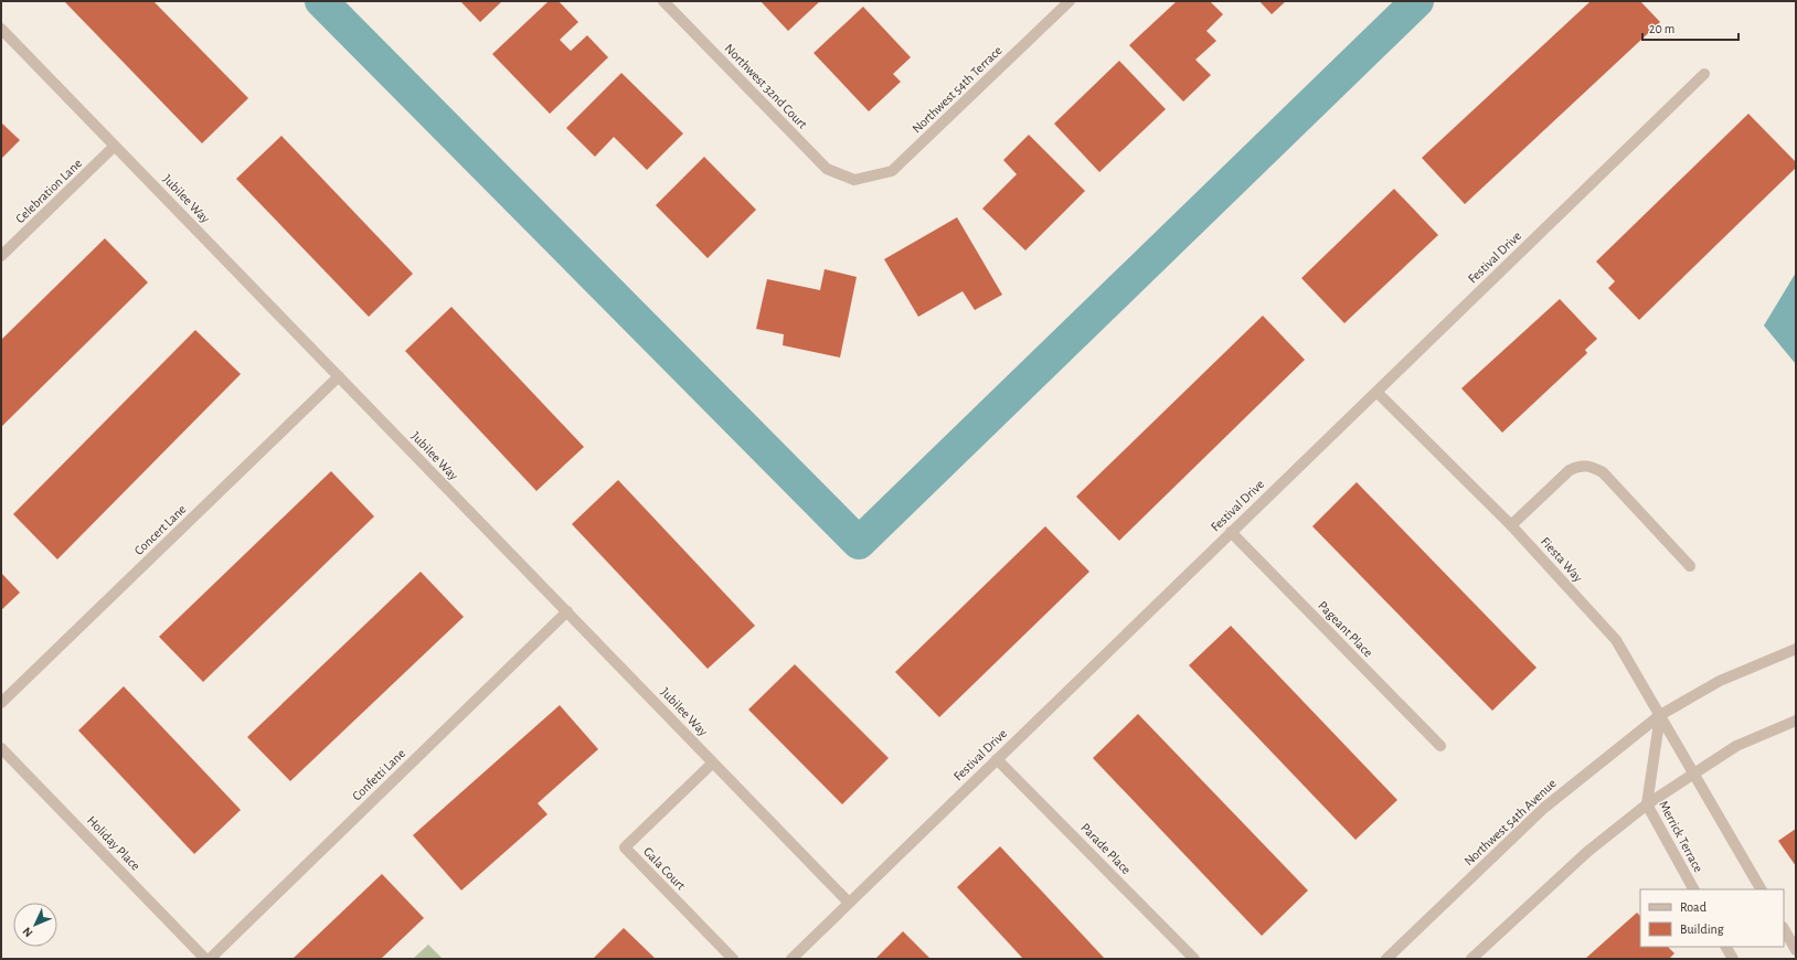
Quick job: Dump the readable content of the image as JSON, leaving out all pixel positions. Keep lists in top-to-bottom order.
{
  "streets": {
    "street": [
      "Northwest 32nd Court",
      "Northwest 54th Terrace",
      "Celebration Lane",
      "Jubilee Way",
      "Festival Drive",
      "Concert Lane",
      "Fiesta Way",
      "Pageant Place",
      "Confetti Lane",
      "Northwest 54th Avenue",
      "Merrick Terrace",
      "Holiday Place",
      "Parade Place",
      "Gala Court"
    ]
  },
  "crossings": [
    ["Northwest 32nd Court", "Northwest 54th Terrace"],
    ["Celebration Lane", "Jubilee Way"],
    ["Jubilee Way", "Festival Drive"],
    ["Jubilee Way", "Concert Lane"],
    ["Jubilee Way", "Confetti Lane"],
    ["Jubilee Way", "Gala Court"],
    ["Festival Drive", "Fiesta Way"],
    ["Festival Drive", "Pageant Place"],
    ["Festival Drive", "Parade Place"],
    ["Fiesta Way", "Northwest 54th Avenue"],
    ["Fiesta Way", "Merrick Terrace"],
    ["Northwest 54th Avenue", "Merrick Terrace"]
  ],
  "legend": ["Road", "Building"],
  "scale_bar": "20 m",
  "north": "bottom left"
}
